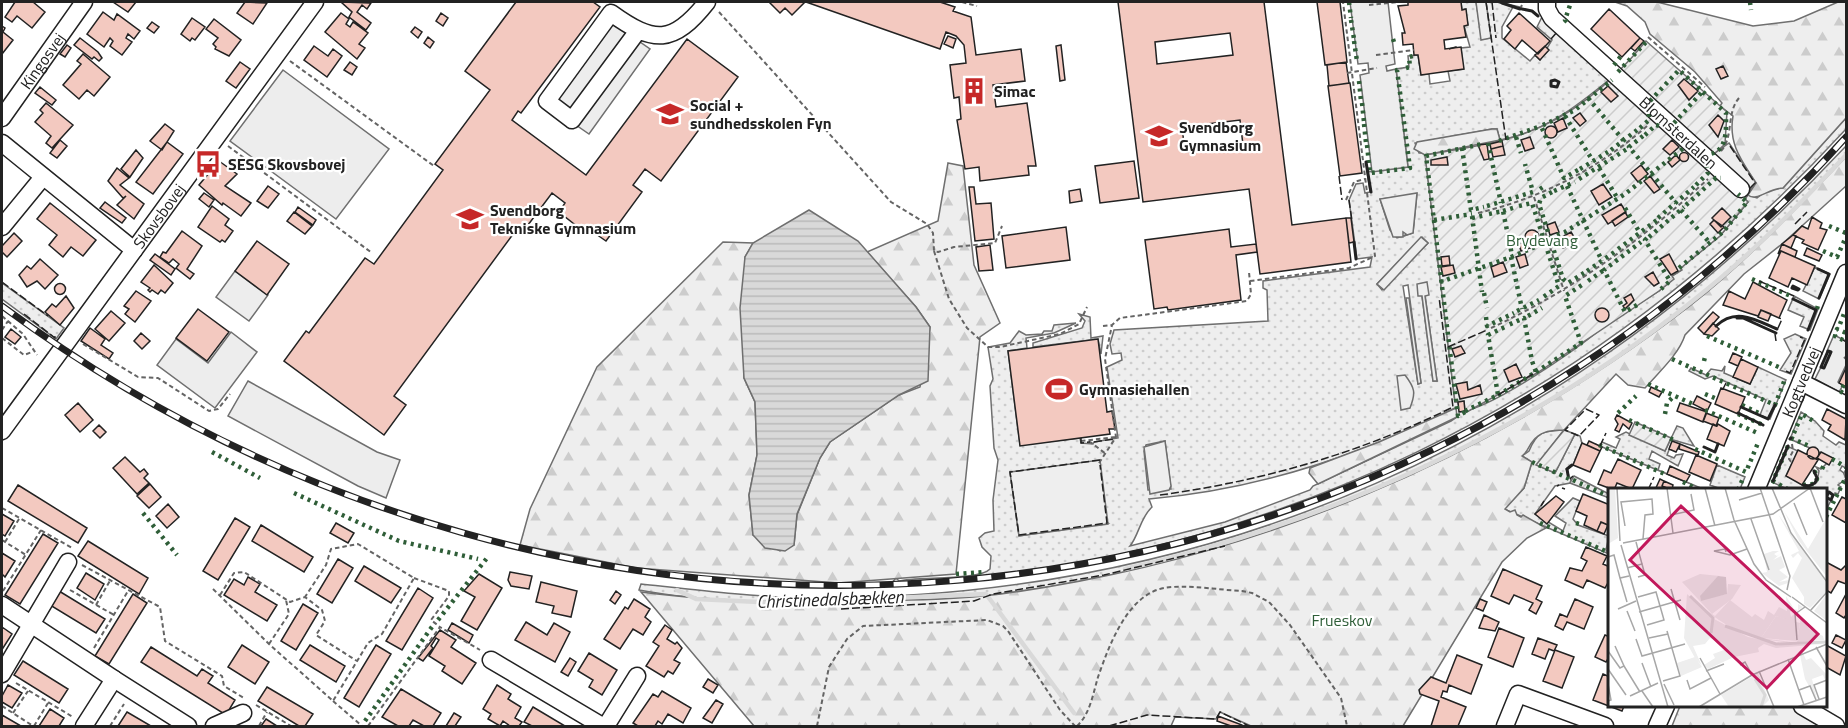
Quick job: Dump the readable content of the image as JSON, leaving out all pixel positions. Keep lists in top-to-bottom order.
{
  "streets": {
    "street": [
      "Kingosvej",
      "Blomsterdalen",
      "Skovsbovej",
      "Kogtvedvej"
    ]
  },
  "water": ["Christinedalsbækken"],
  "parks": ["Brydevang", "Frueskov"],
  "places": {
    "building": ["Simac"],
    "school or university": ["Social + sundhedsskolen Fyn", "Svendborg Gymnasium", "Svendborg Tekniske Gymnasium"],
    "bus stop": ["SESG Skovsbovej"],
    "sports": ["Gymnasiehallen"]
  }
}
